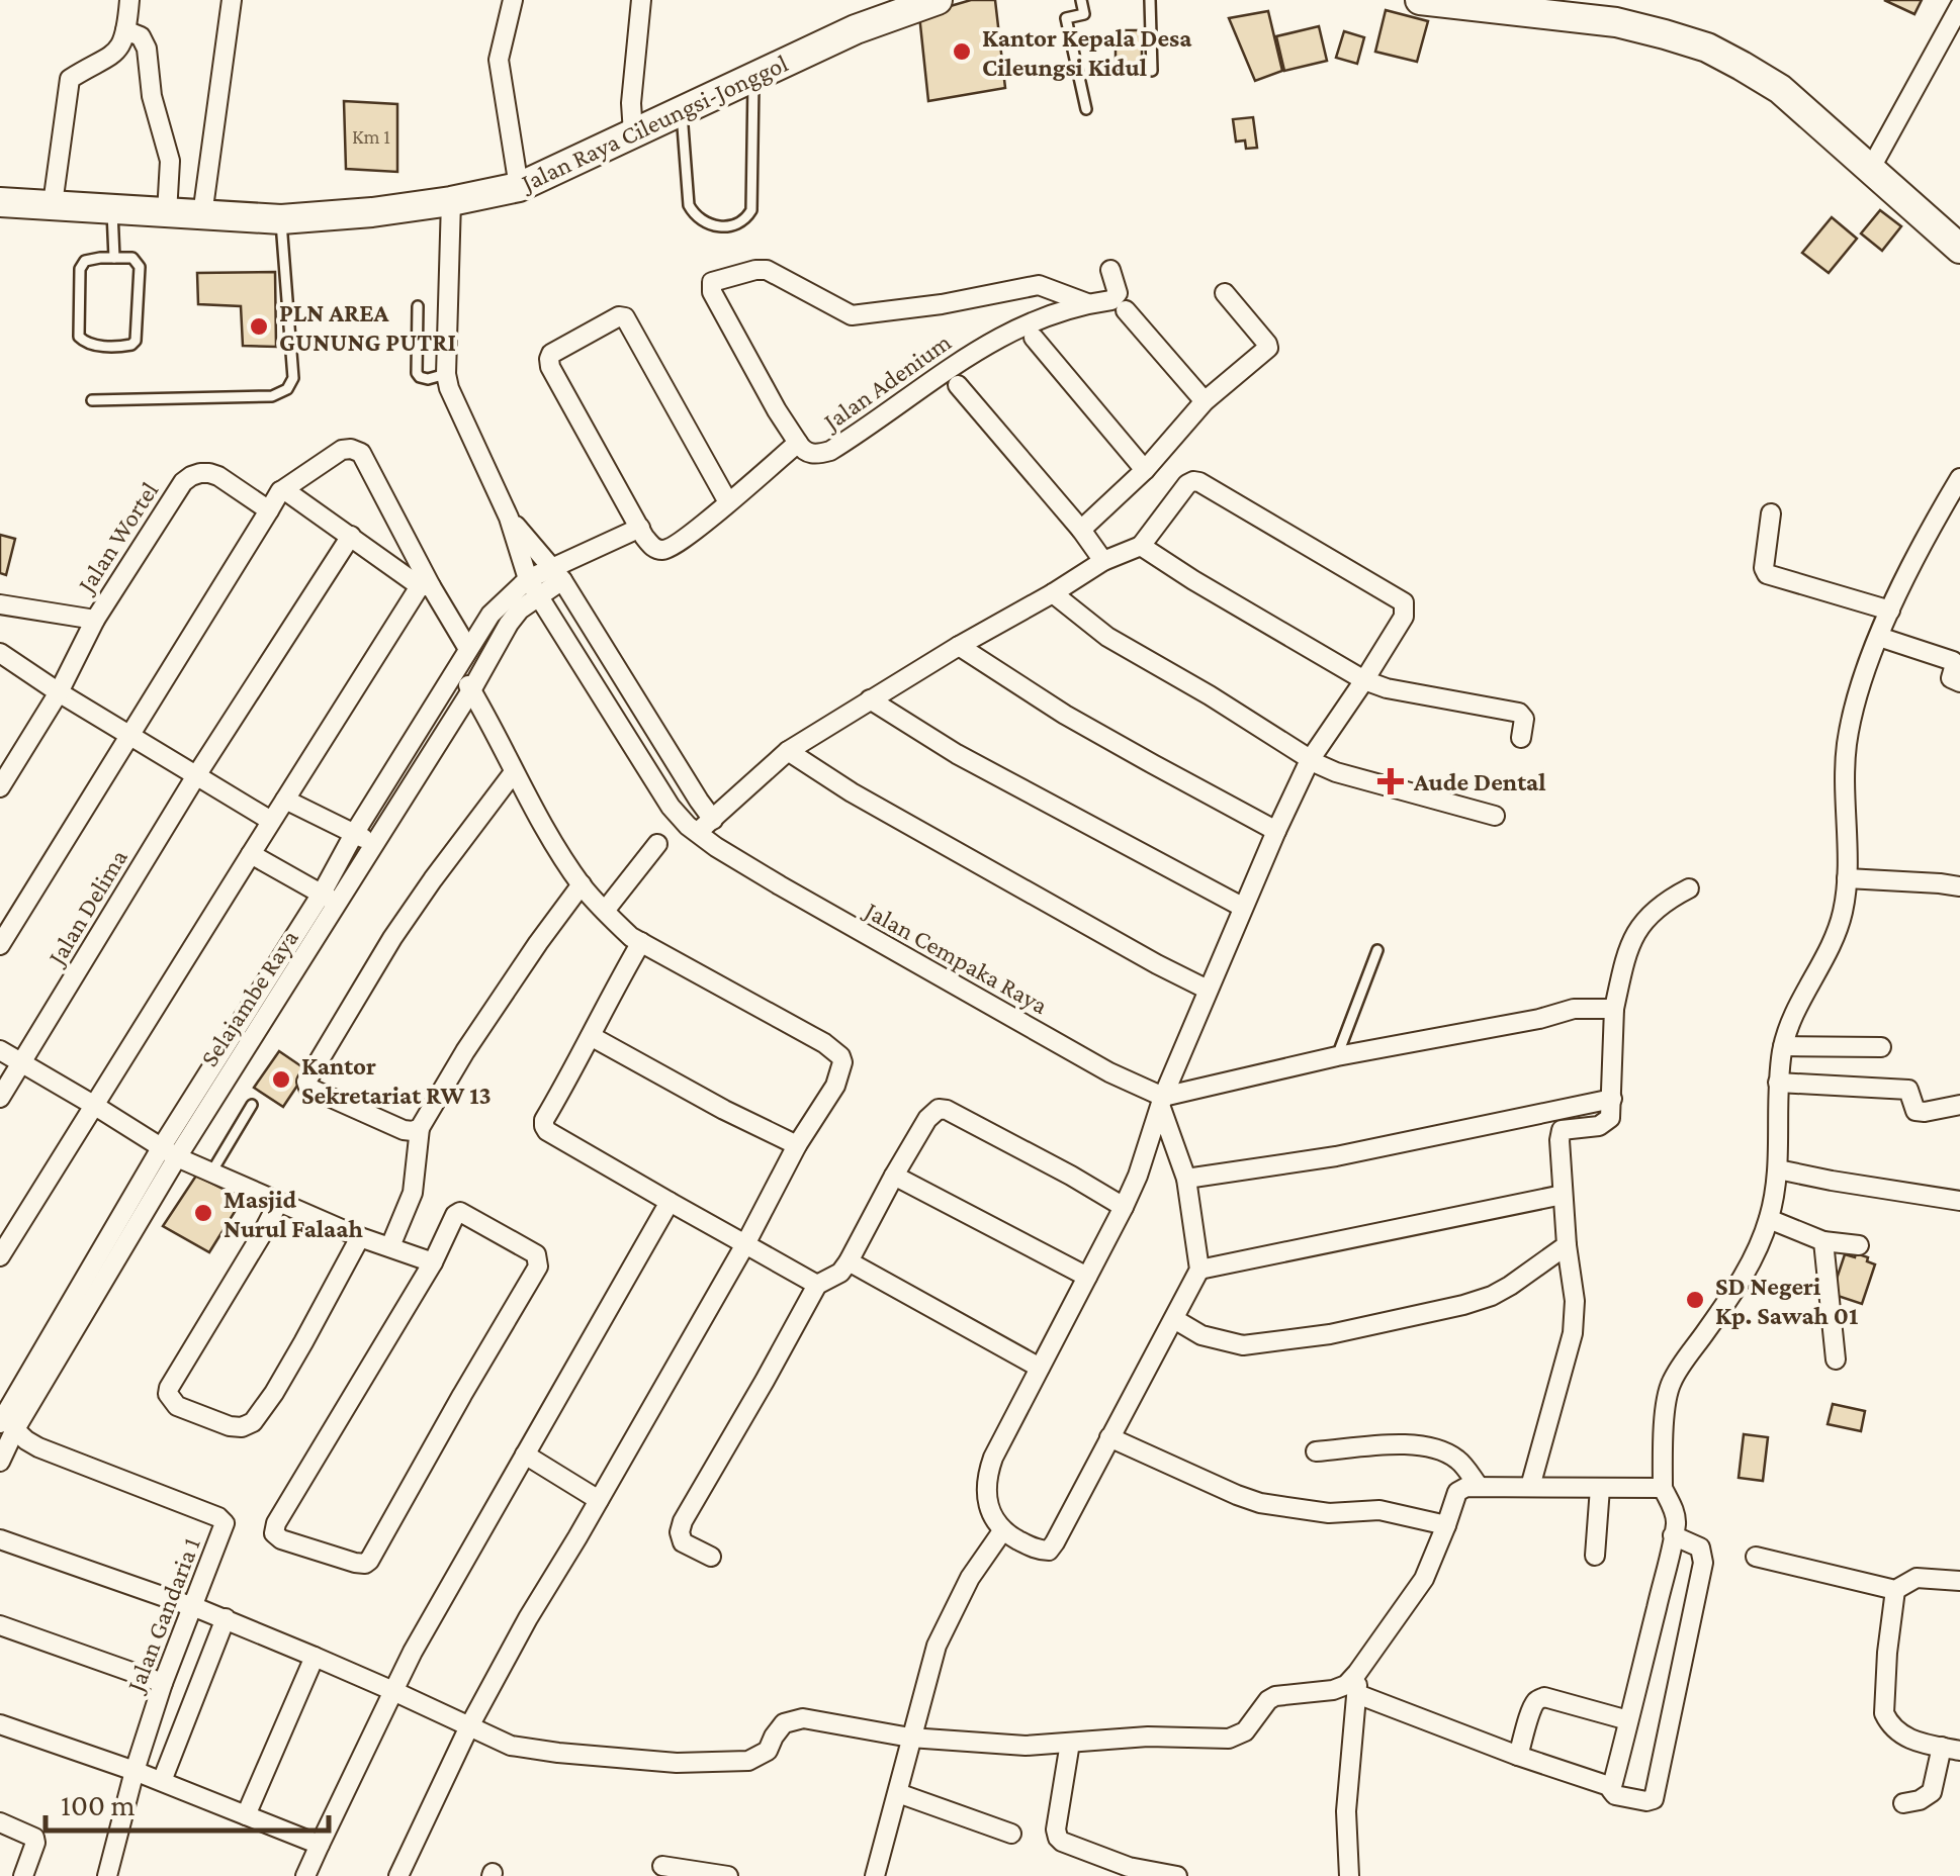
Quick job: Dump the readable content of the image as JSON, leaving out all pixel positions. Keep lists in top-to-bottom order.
{
  "streets": {
    "main road": ["Jalan Raya Cileungsi-Jonggol"],
    "street": [
      "Jalan Adenium",
      "Jalan Wortel",
      "Jalan Delima",
      "Jalan Cempaka Raya",
      "Selajambe Raya",
      "Jalan Gandaria 1"
    ]
  },
  "crossings": [
    ["Jalan Adenium", "Selajambe Raya"],
    ["Jalan Cempaka Raya", "Selajambe Raya"],
    ["Selajambe Raya", "Jalan Gandaria 1"]
  ],
  "places": {
    "other": [
      "Kantor Kepala Desa Cileungsi Kidul",
      "PLN AREA GUNUNG PUTRI",
      "Kantor Sekretariat RW 13",
      "Masjid Nurul Falaah",
      "SD Negeri Kp. Sawah 01"
    ],
    "health": ["Aude Dental"]
  },
  "house_numbers": ["Km 1"],
  "scale_bar": "100 m"
}
